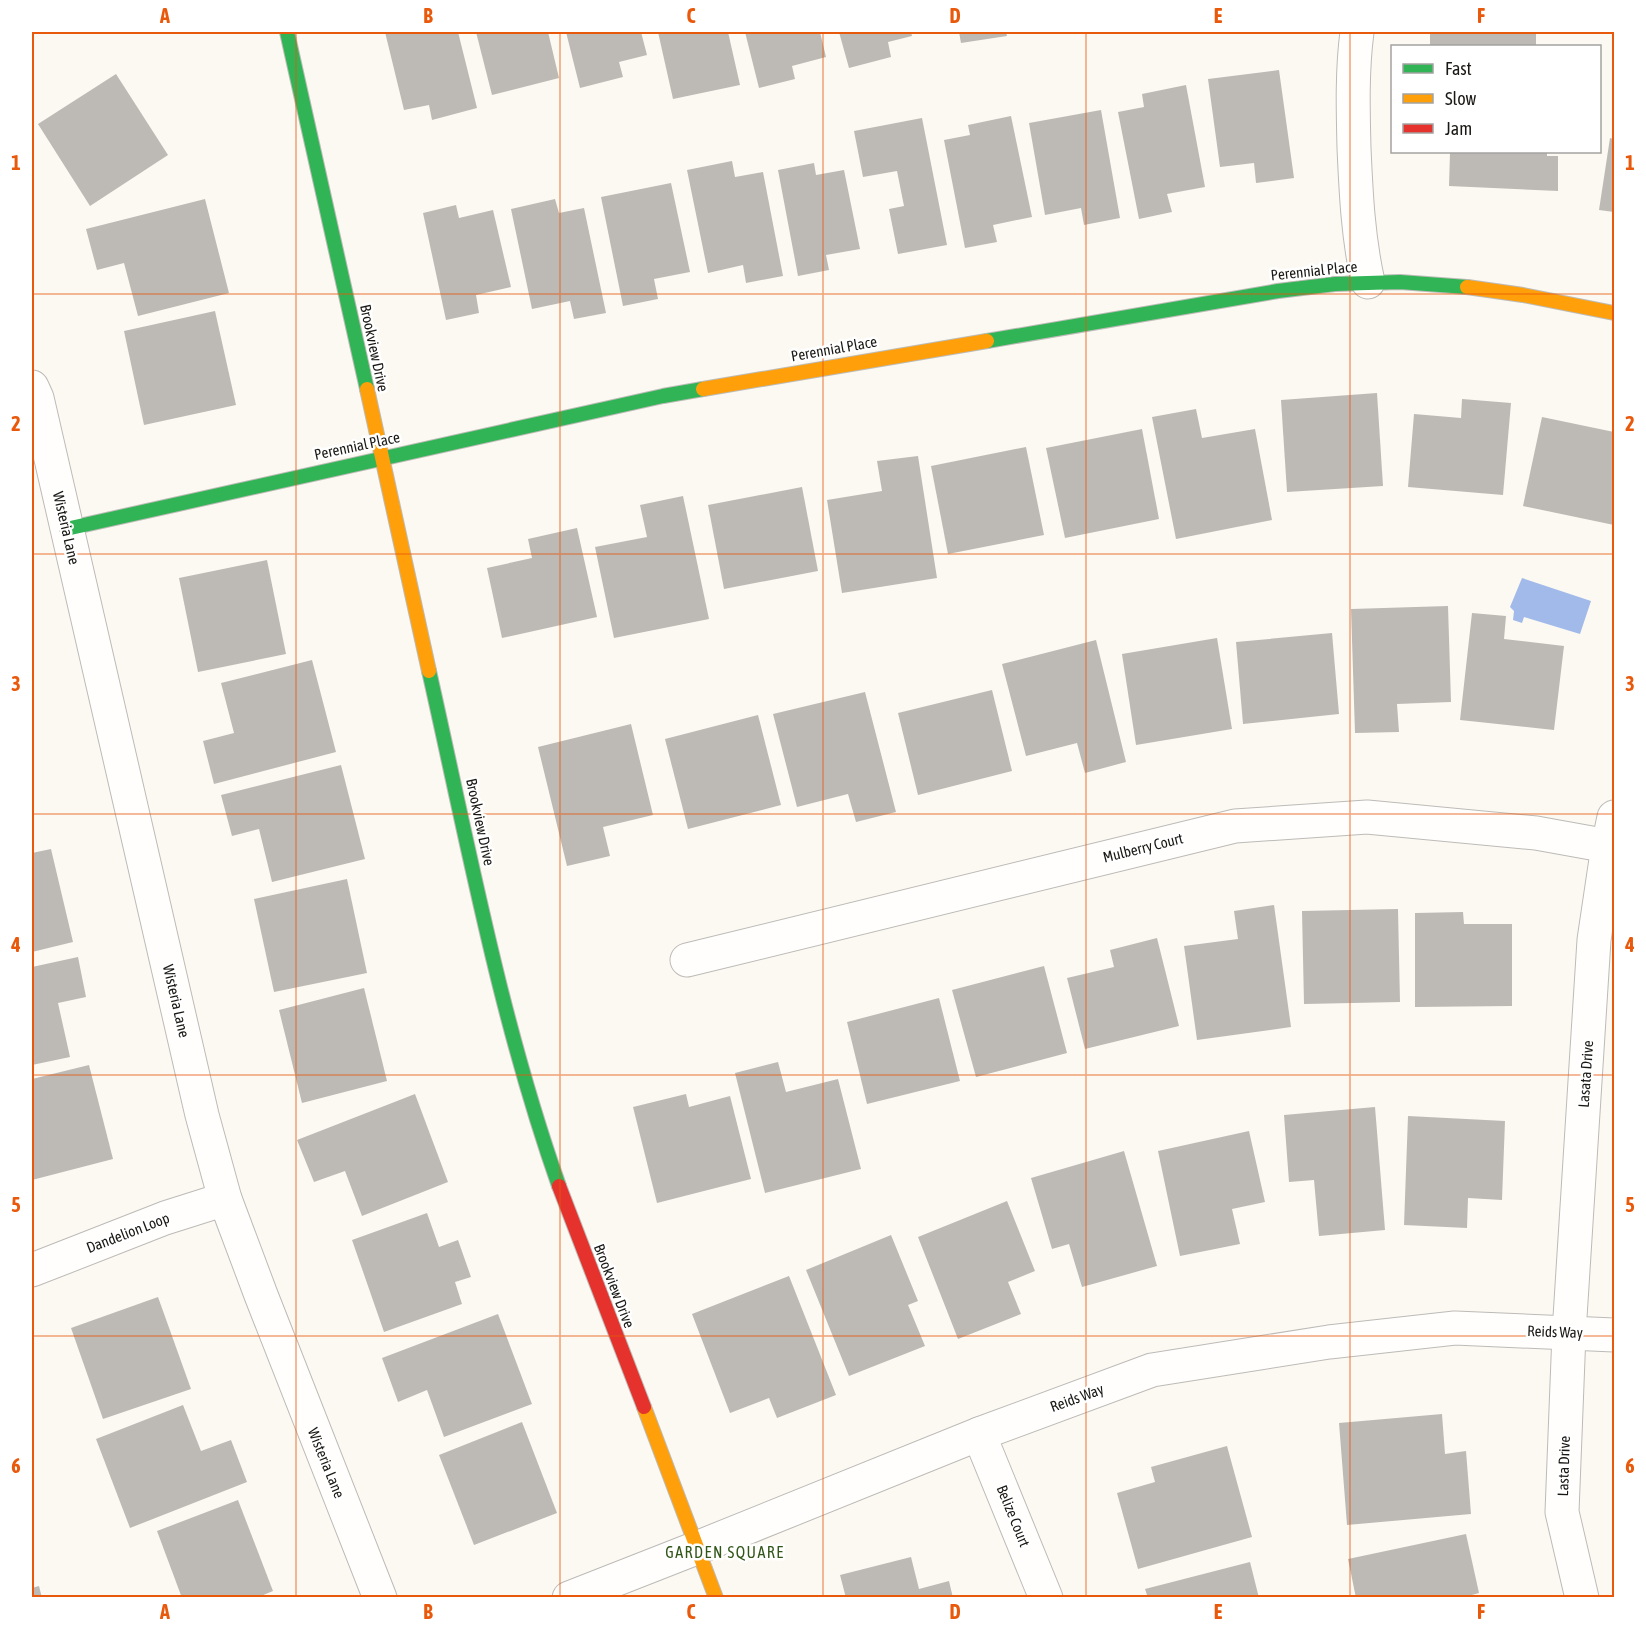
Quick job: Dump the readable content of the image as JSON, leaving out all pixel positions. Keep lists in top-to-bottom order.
{
  "streets": {
    "street": [
      "Perennial Place",
      "Brookview Drive",
      "Wisteria Lane",
      "Mulberry Court",
      "Lasata Drive",
      "Dandelion Loop",
      "Reids Way",
      "Lasta Drive",
      "Belize Court"
    ]
  },
  "crossings": [
    ["Perennial Place", "Brookview Drive"],
    ["Perennial Place", "Wisteria Lane"],
    ["Brookview Drive", "Reids Way"],
    ["Wisteria Lane", "Dandelion Loop"],
    ["Mulberry Court", "Lasata Drive"],
    ["Lasata Drive", "Reids Way"],
    ["Lasata Drive", "Lasta Drive"],
    ["Reids Way", "Lasta Drive"],
    ["Reids Way", "Belize Court"]
  ],
  "districts": ["GARDEN SQUARE"],
  "legend": ["Fast", "Slow", "Jam"],
  "grid": {
    "columns": [
      "A",
      "B",
      "C",
      "D",
      "E",
      "F"
    ],
    "rows": [
      "1",
      "2",
      "3",
      "4",
      "5",
      "6"
    ]
  }
}
